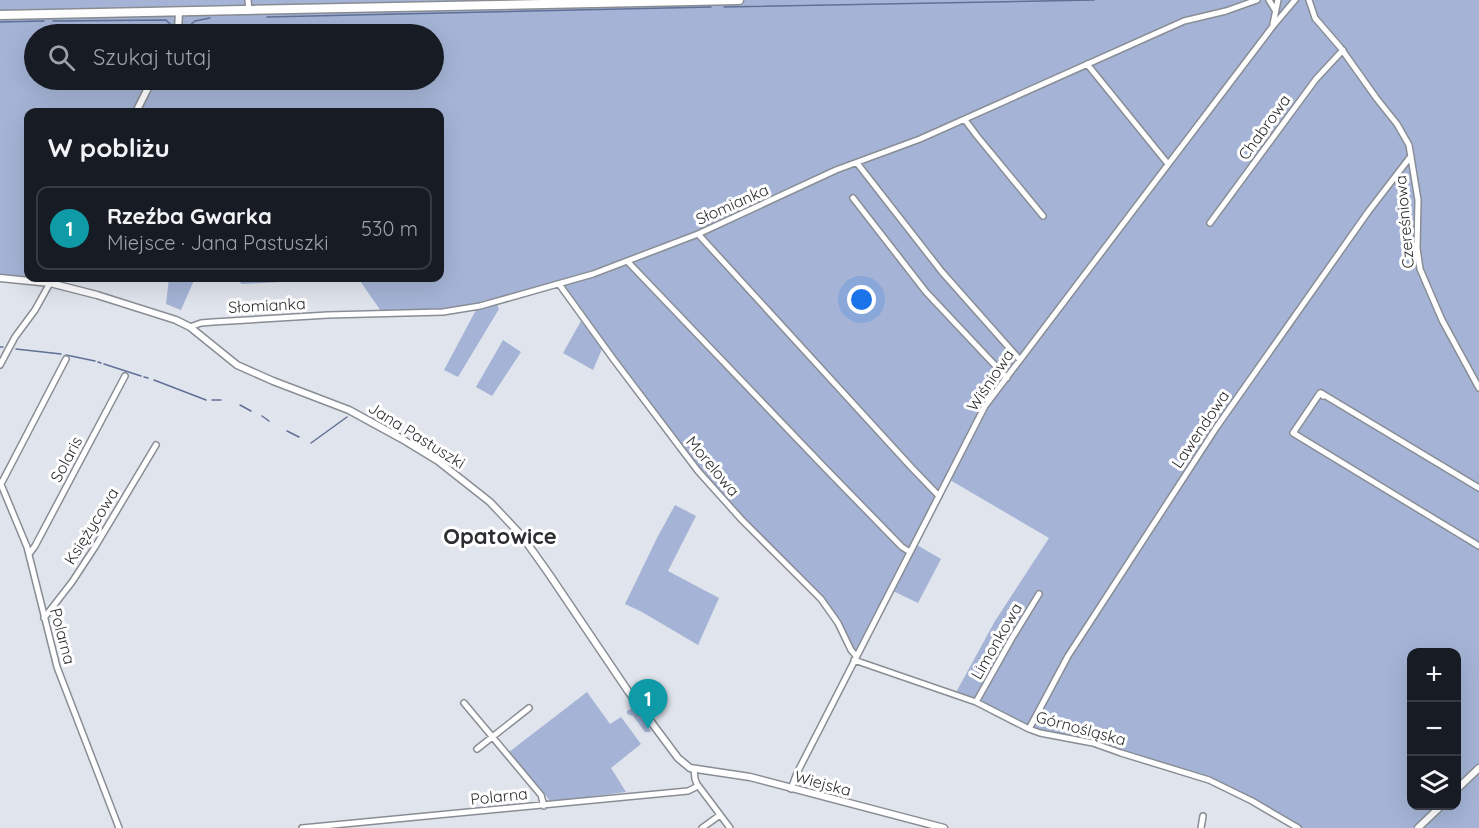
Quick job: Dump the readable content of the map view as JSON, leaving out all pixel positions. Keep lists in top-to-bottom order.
{
  "streets": {
    "street": [
      "Chabrowa",
      "Słomianka",
      "Czereśniowa",
      "Wiśniowa",
      "Lawendowa",
      "Jana Pastuszki",
      "Solaris",
      "Morelowa",
      "Księżycowa",
      "Polarna",
      "Limonkowa",
      "Górnośląska",
      "Wiejska"
    ]
  },
  "crossings": [
    ["Chabrowa", "Czereśniowa"],
    ["Słomianka", "Jana Pastuszki"],
    ["Słomianka", "Morelowa"],
    ["Czereśniowa", "Lawendowa"],
    ["Wiśniowa", "Morelowa"],
    ["Wiśniowa", "Górnośląska"],
    ["Wiśniowa", "Wiejska"],
    ["Lawendowa", "Górnośląska"],
    ["Jana Pastuszki", "Wiejska"],
    ["Solaris", "Polarna"],
    ["Morelowa", "Górnośląska"],
    ["Księżycowa", "Polarna"],
    ["Limonkowa", "Górnośląska"]
  ],
  "districts": ["Opatowice"],
  "page": {
    "search": "Szukaj tutaj",
    "heading": "W pobliżu",
    "list": [
      {
        "mark": "1",
        "name": "Rzeźba Gwarka",
        "note": "Miejsce · Jana Pastuszki",
        "value": "530 m"
      }
    ],
    "map_buttons": ["+", "−"],
    "pins": "1"
  }
}
